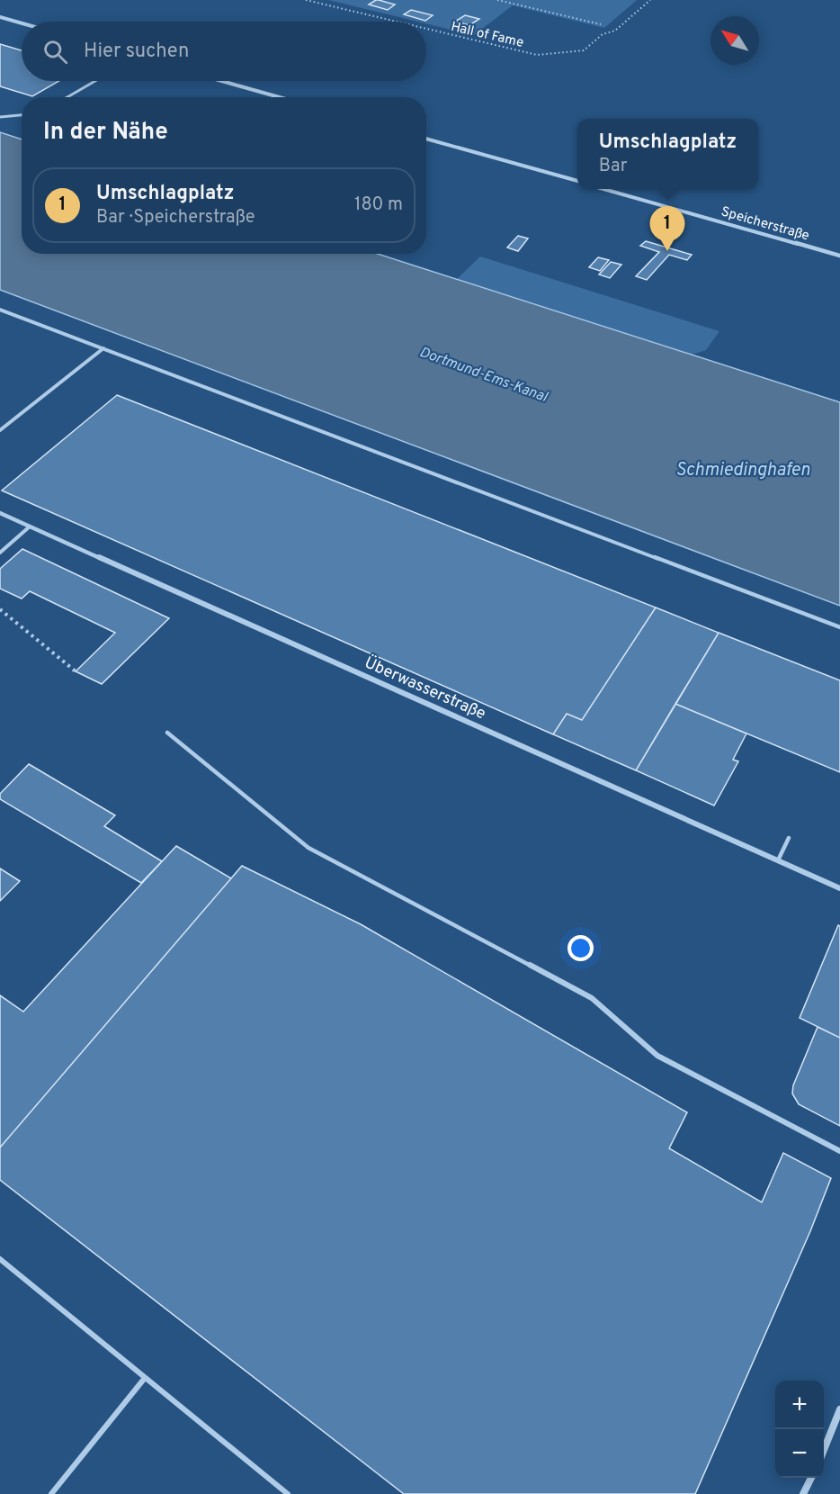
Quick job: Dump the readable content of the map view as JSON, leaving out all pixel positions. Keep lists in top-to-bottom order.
{
  "streets": {
    "street": ["Speicherstraße", "Überwasserstraße"],
    "path": ["Hall of Fame"]
  },
  "water": ["Dortmund-Ems-Kanal", "Schmiedinghafen"],
  "north": "top left",
  "page": {
    "search": "Hier suchen",
    "heading": "In der Nähe",
    "popup": ["Umschlagplatz", "Bar"],
    "list": [
      {
        "mark": "1",
        "name": "Umschlagplatz",
        "note": "Bar · Speicherstraße",
        "value": "180 m"
      }
    ],
    "pins": "1",
    "map_buttons": ["+", "−"]
  }
}
